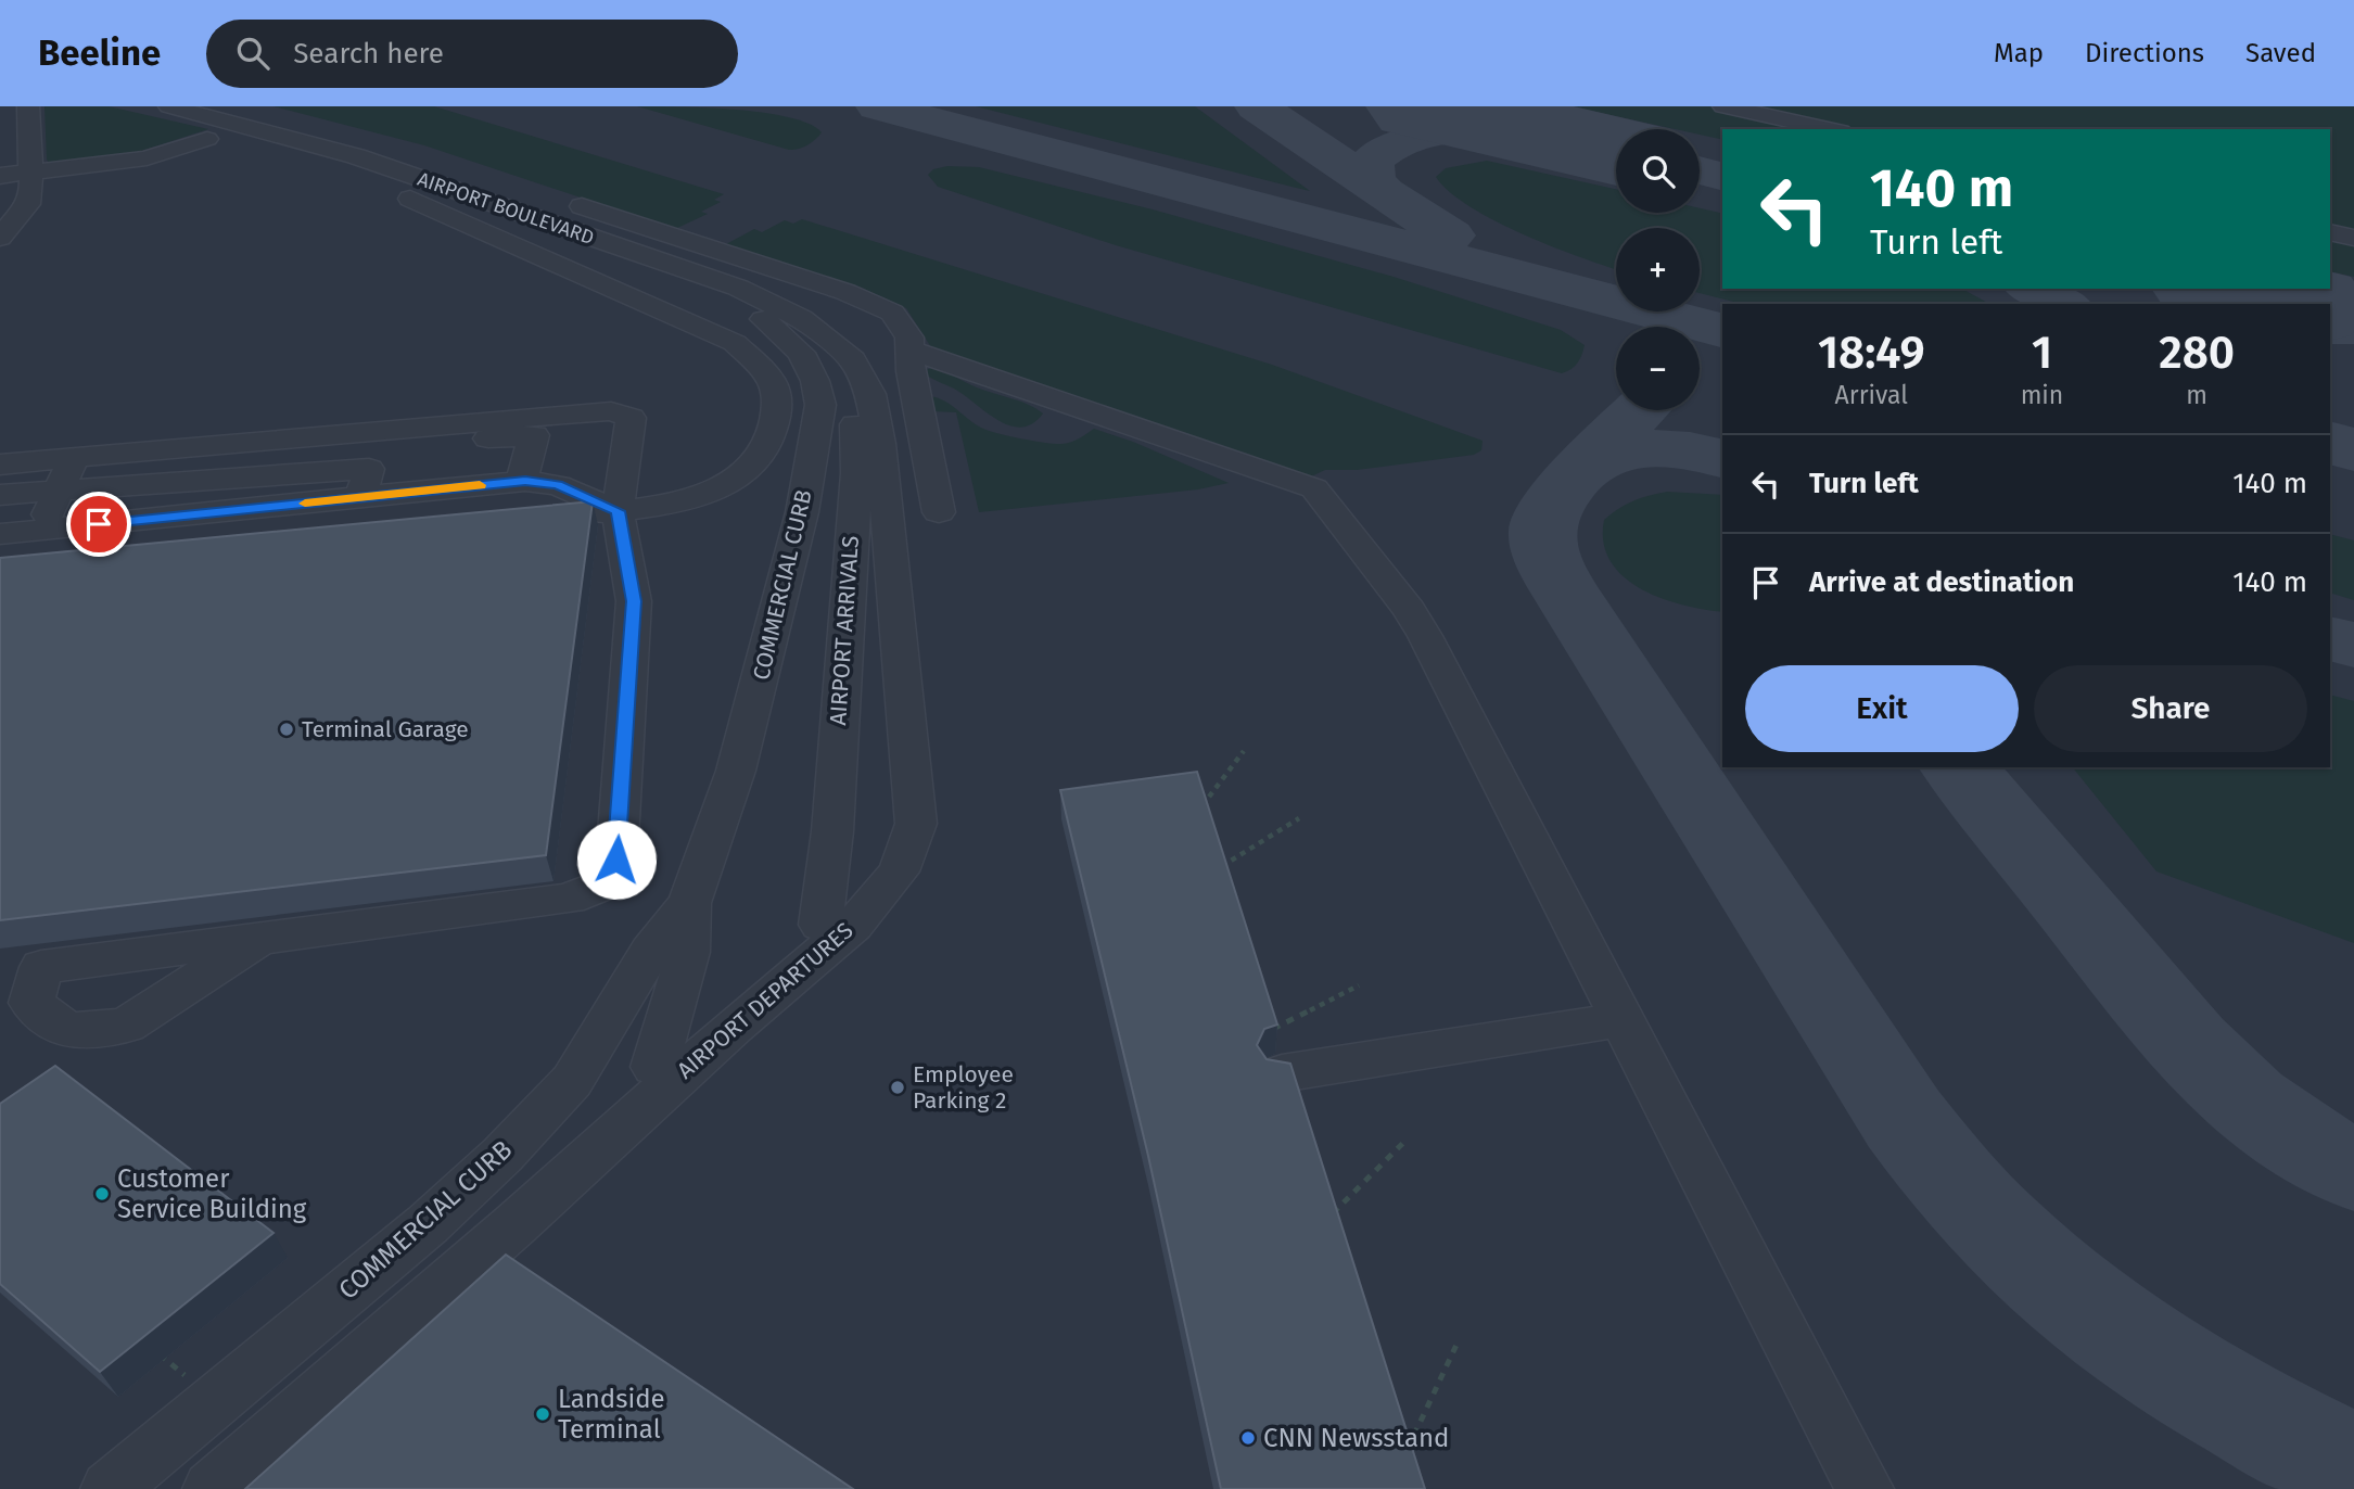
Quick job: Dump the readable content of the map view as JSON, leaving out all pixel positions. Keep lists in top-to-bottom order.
{
  "streets": {
    "street": [
      "AIRPORT BOULEVARD",
      "COMMERCIAL CURB",
      "AIRPORT ARRIVALS",
      "AIRPORT DEPARTURES"
    ]
  },
  "crossings": [
    ["AIRPORT BOULEVARD", "COMMERCIAL CURB"],
    ["AIRPORT BOULEVARD", "AIRPORT ARRIVALS"],
    ["AIRPORT BOULEVARD", "AIRPORT DEPARTURES"],
    ["AIRPORT ARRIVALS", "AIRPORT DEPARTURES"]
  ],
  "places": [
    "Terminal Garage",
    "Employee Parking 2",
    "Customer Service Building",
    "Landside Terminal",
    "CNN Newsstand"
  ],
  "page": {
    "header": "Beeline",
    "search": "Search here",
    "nav": ["Map", "Directions", "Saved"],
    "map_buttons": ["+", "−"],
    "turn": ["140 m", "Turn left"],
    "eta": [
      "18:49",
      "Arrival",
      "1",
      "min",
      "280",
      "m"
    ],
    "list": [
      {
        "name": "Turn left",
        "value": "140 m"
      },
      {
        "name": "Arrive at destination",
        "value": "140 m"
      }
    ],
    "buttons": ["Exit", "Share"]
  }
}
